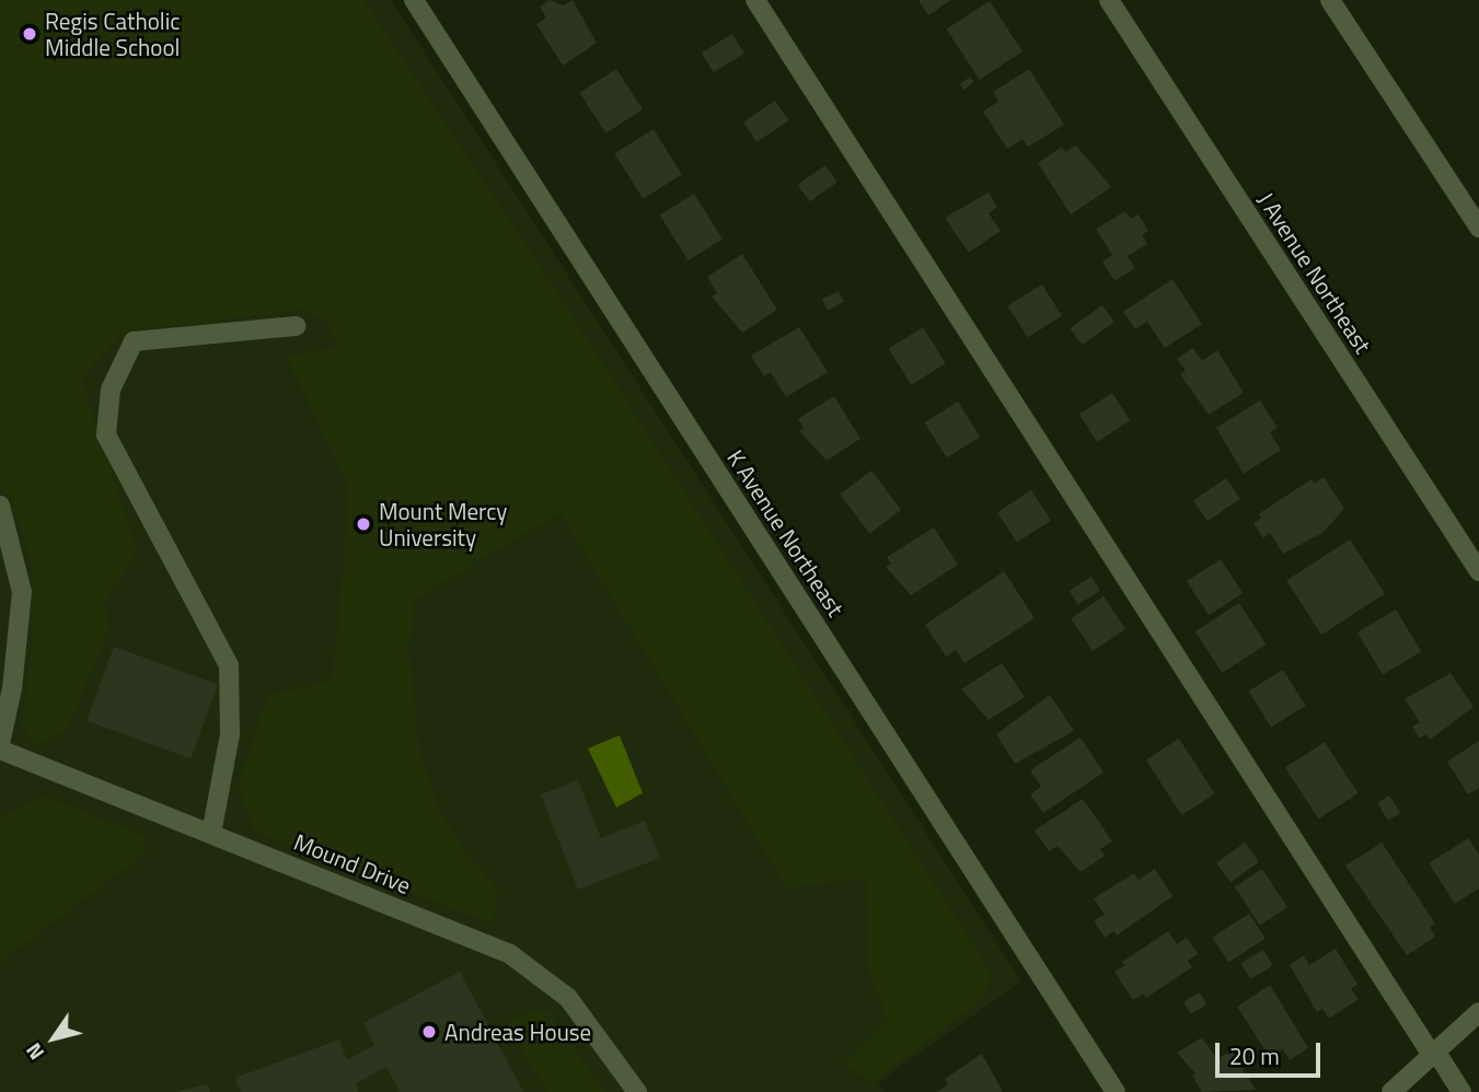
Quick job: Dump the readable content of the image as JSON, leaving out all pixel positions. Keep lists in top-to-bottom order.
{
  "streets": {
    "street": ["J Avenue Northeast", "K Avenue Northeast", "Mound Drive"]
  },
  "places": ["Regis Catholic Middle School", "Mount Mercy University", "Andreas House"],
  "scale_bar": "20 m",
  "north": "bottom left"
}
